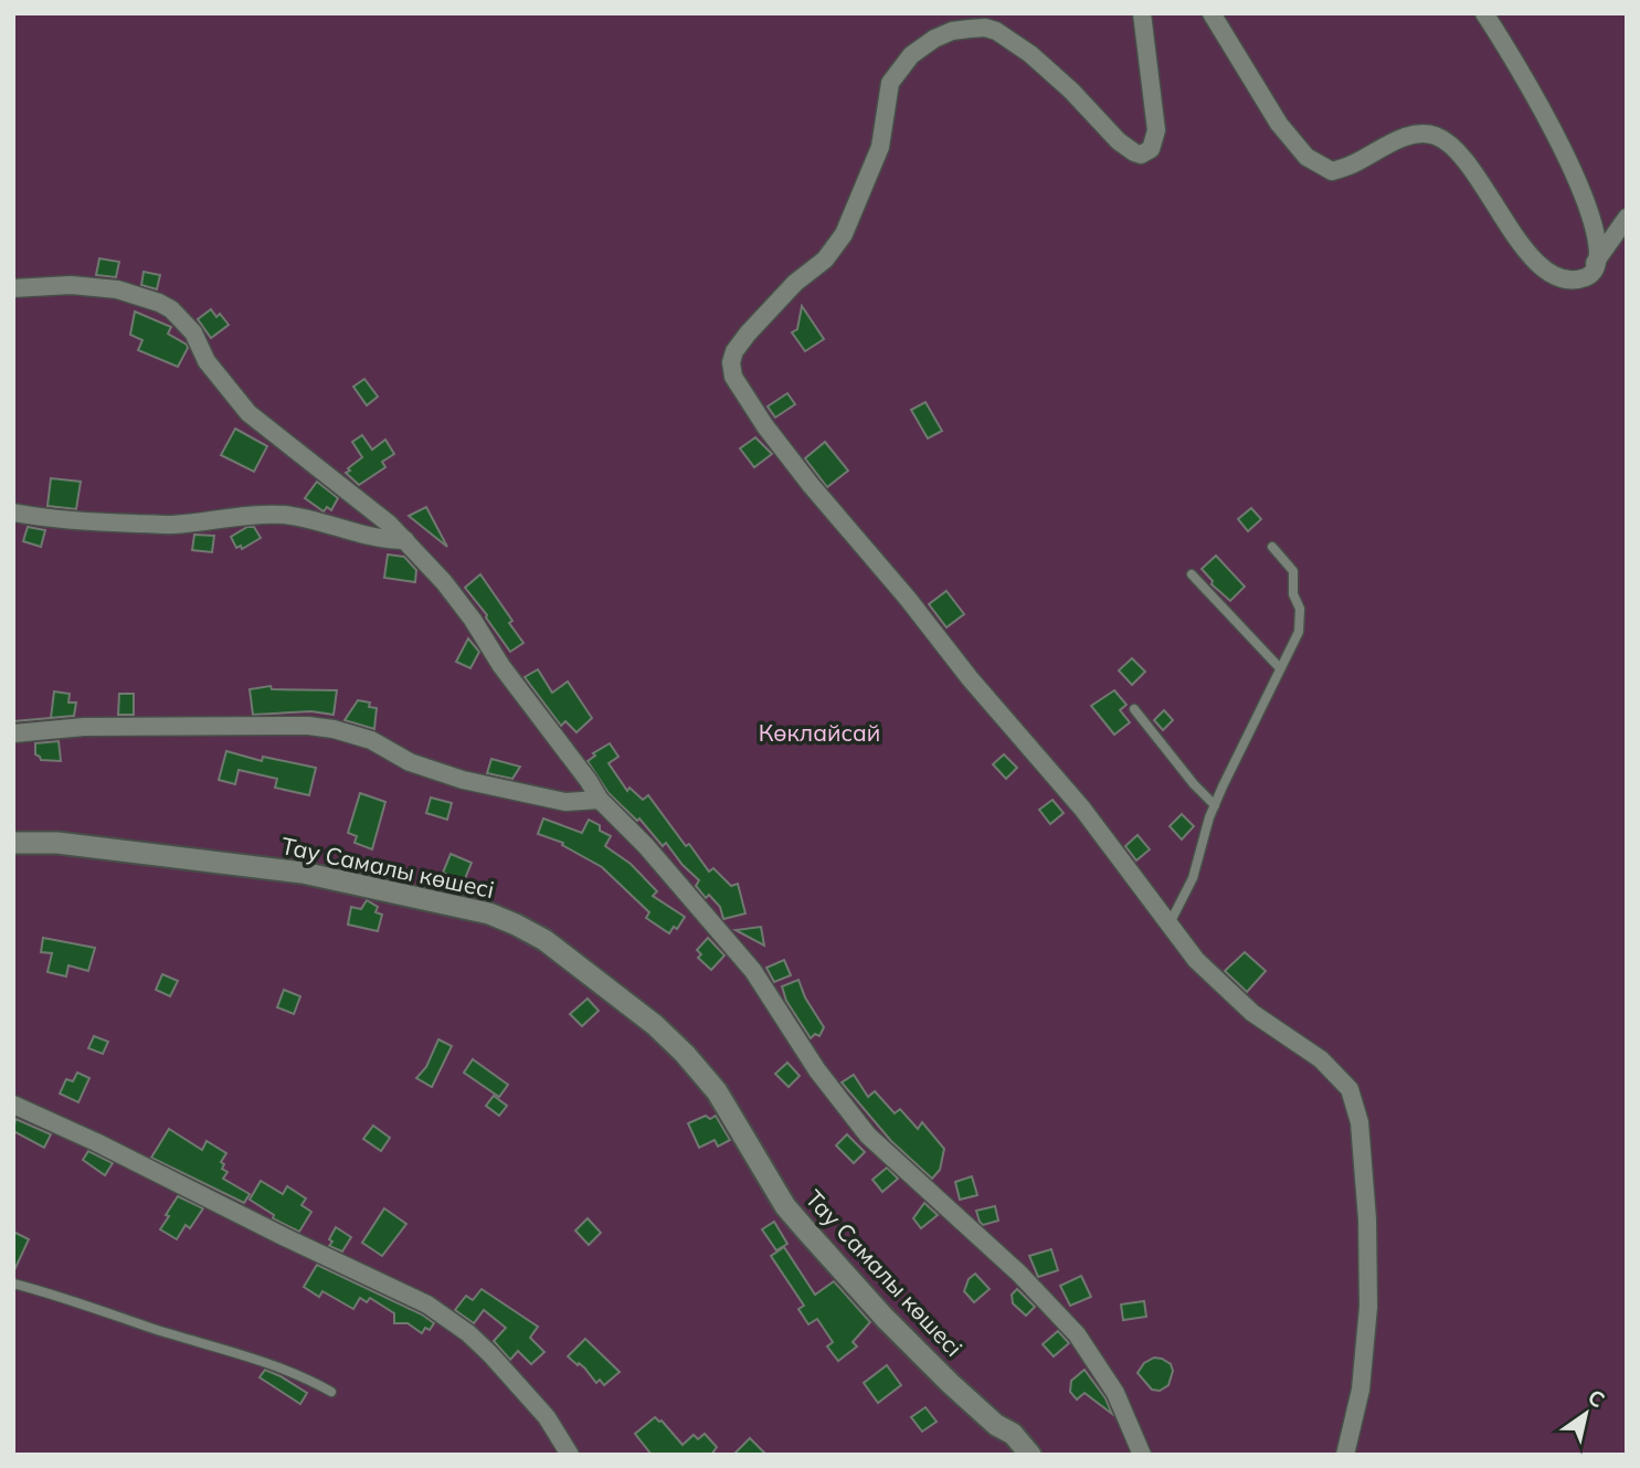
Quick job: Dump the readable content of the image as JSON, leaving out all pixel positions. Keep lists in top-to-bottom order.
{
  "streets": {
    "street": ["Тау Самалы көшесі"]
  },
  "parks": ["Көклайсай"],
  "north": "top right"
}
